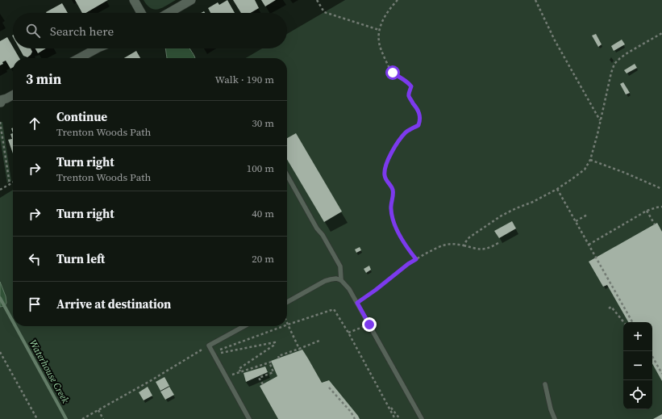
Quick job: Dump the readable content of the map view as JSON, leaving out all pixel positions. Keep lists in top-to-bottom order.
{
  "water": ["Waterhouse Creek"],
  "page": {
    "search": "Search here",
    "heading": ["3 min", "Walk · 190 m"],
    "list": [
      ["Continue", "Trenton Woods Path", "30 m"],
      ["Turn right", "Trenton Woods Path", "100 m"],
      ["Turn right", "40 m"],
      ["Turn left", "20 m"],
      "Arrive at destination"
    ],
    "map_buttons": ["+", "−"]
  }
}
